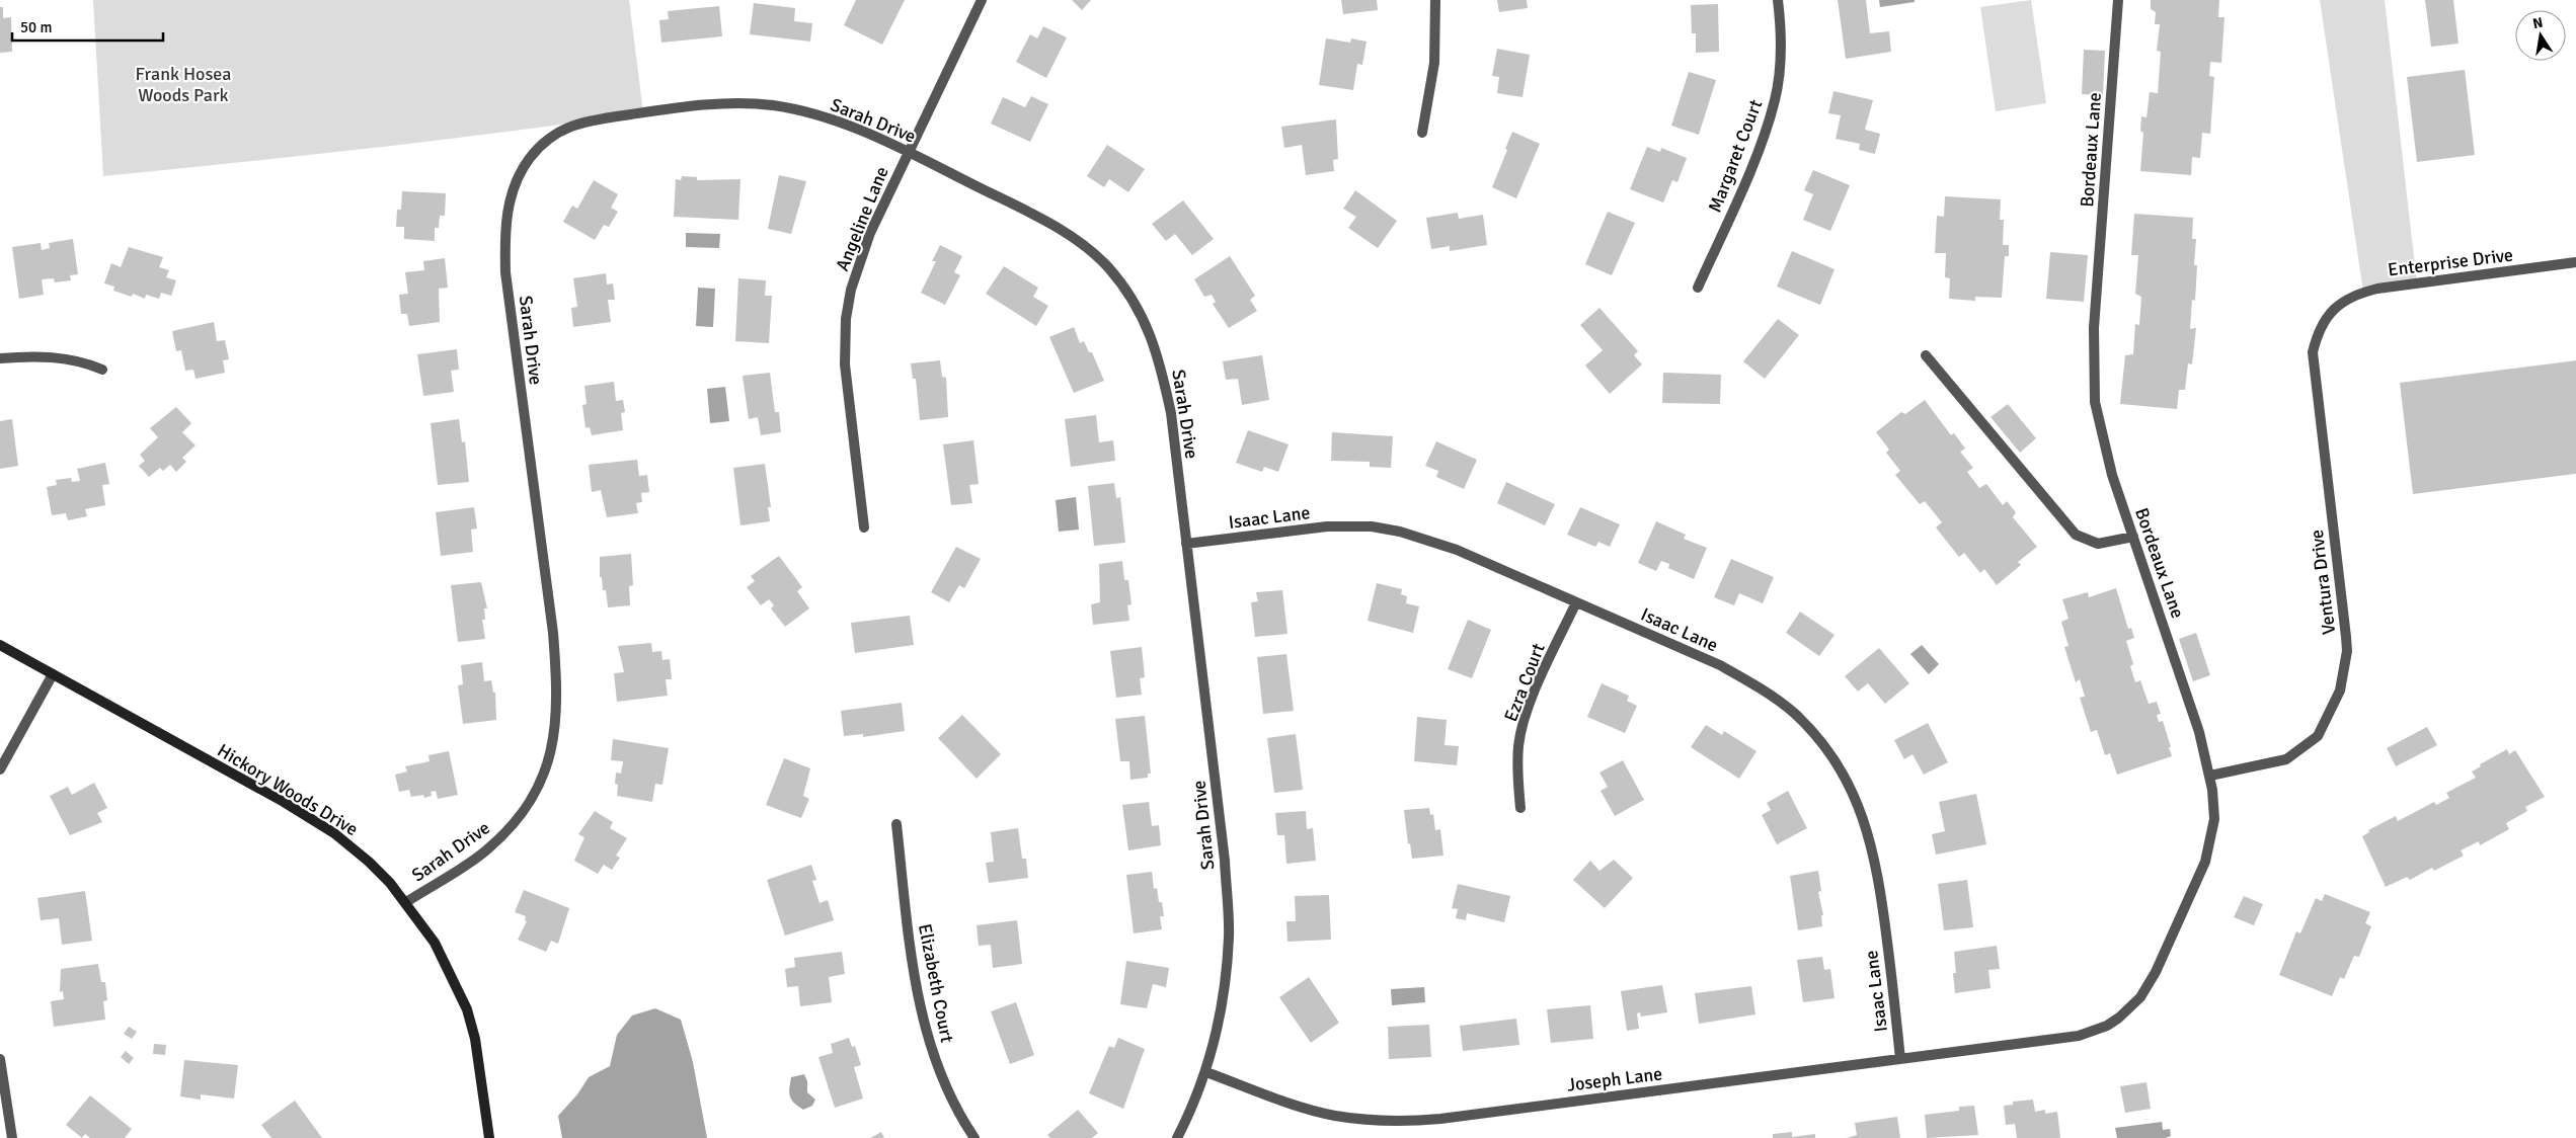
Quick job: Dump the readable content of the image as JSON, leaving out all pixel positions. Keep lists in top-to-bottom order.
{
  "streets": {
    "street": [
      "Sarah Drive",
      "Bordeaux Lane",
      "Margaret Court",
      "Angeline Lane",
      "Enterprise Drive",
      "Isaac Lane",
      "Ventura Drive",
      "Ezra Court",
      "Hickory Woods Drive",
      "Elizabeth Court",
      "Joseph Lane"
    ]
  },
  "crossings": [
    ["Sarah Drive", "Angeline Lane"],
    ["Sarah Drive", "Isaac Lane"],
    ["Sarah Drive", "Hickory Woods Drive"],
    ["Sarah Drive", "Joseph Lane"],
    ["Bordeaux Lane", "Ventura Drive"],
    ["Bordeaux Lane", "Joseph Lane"],
    ["Enterprise Drive", "Ventura Drive"],
    ["Isaac Lane", "Ezra Court"],
    ["Isaac Lane", "Joseph Lane"]
  ],
  "parks": ["Frank Hosea Woods Park"],
  "scale_bar": "50 m",
  "north": "top"
}
